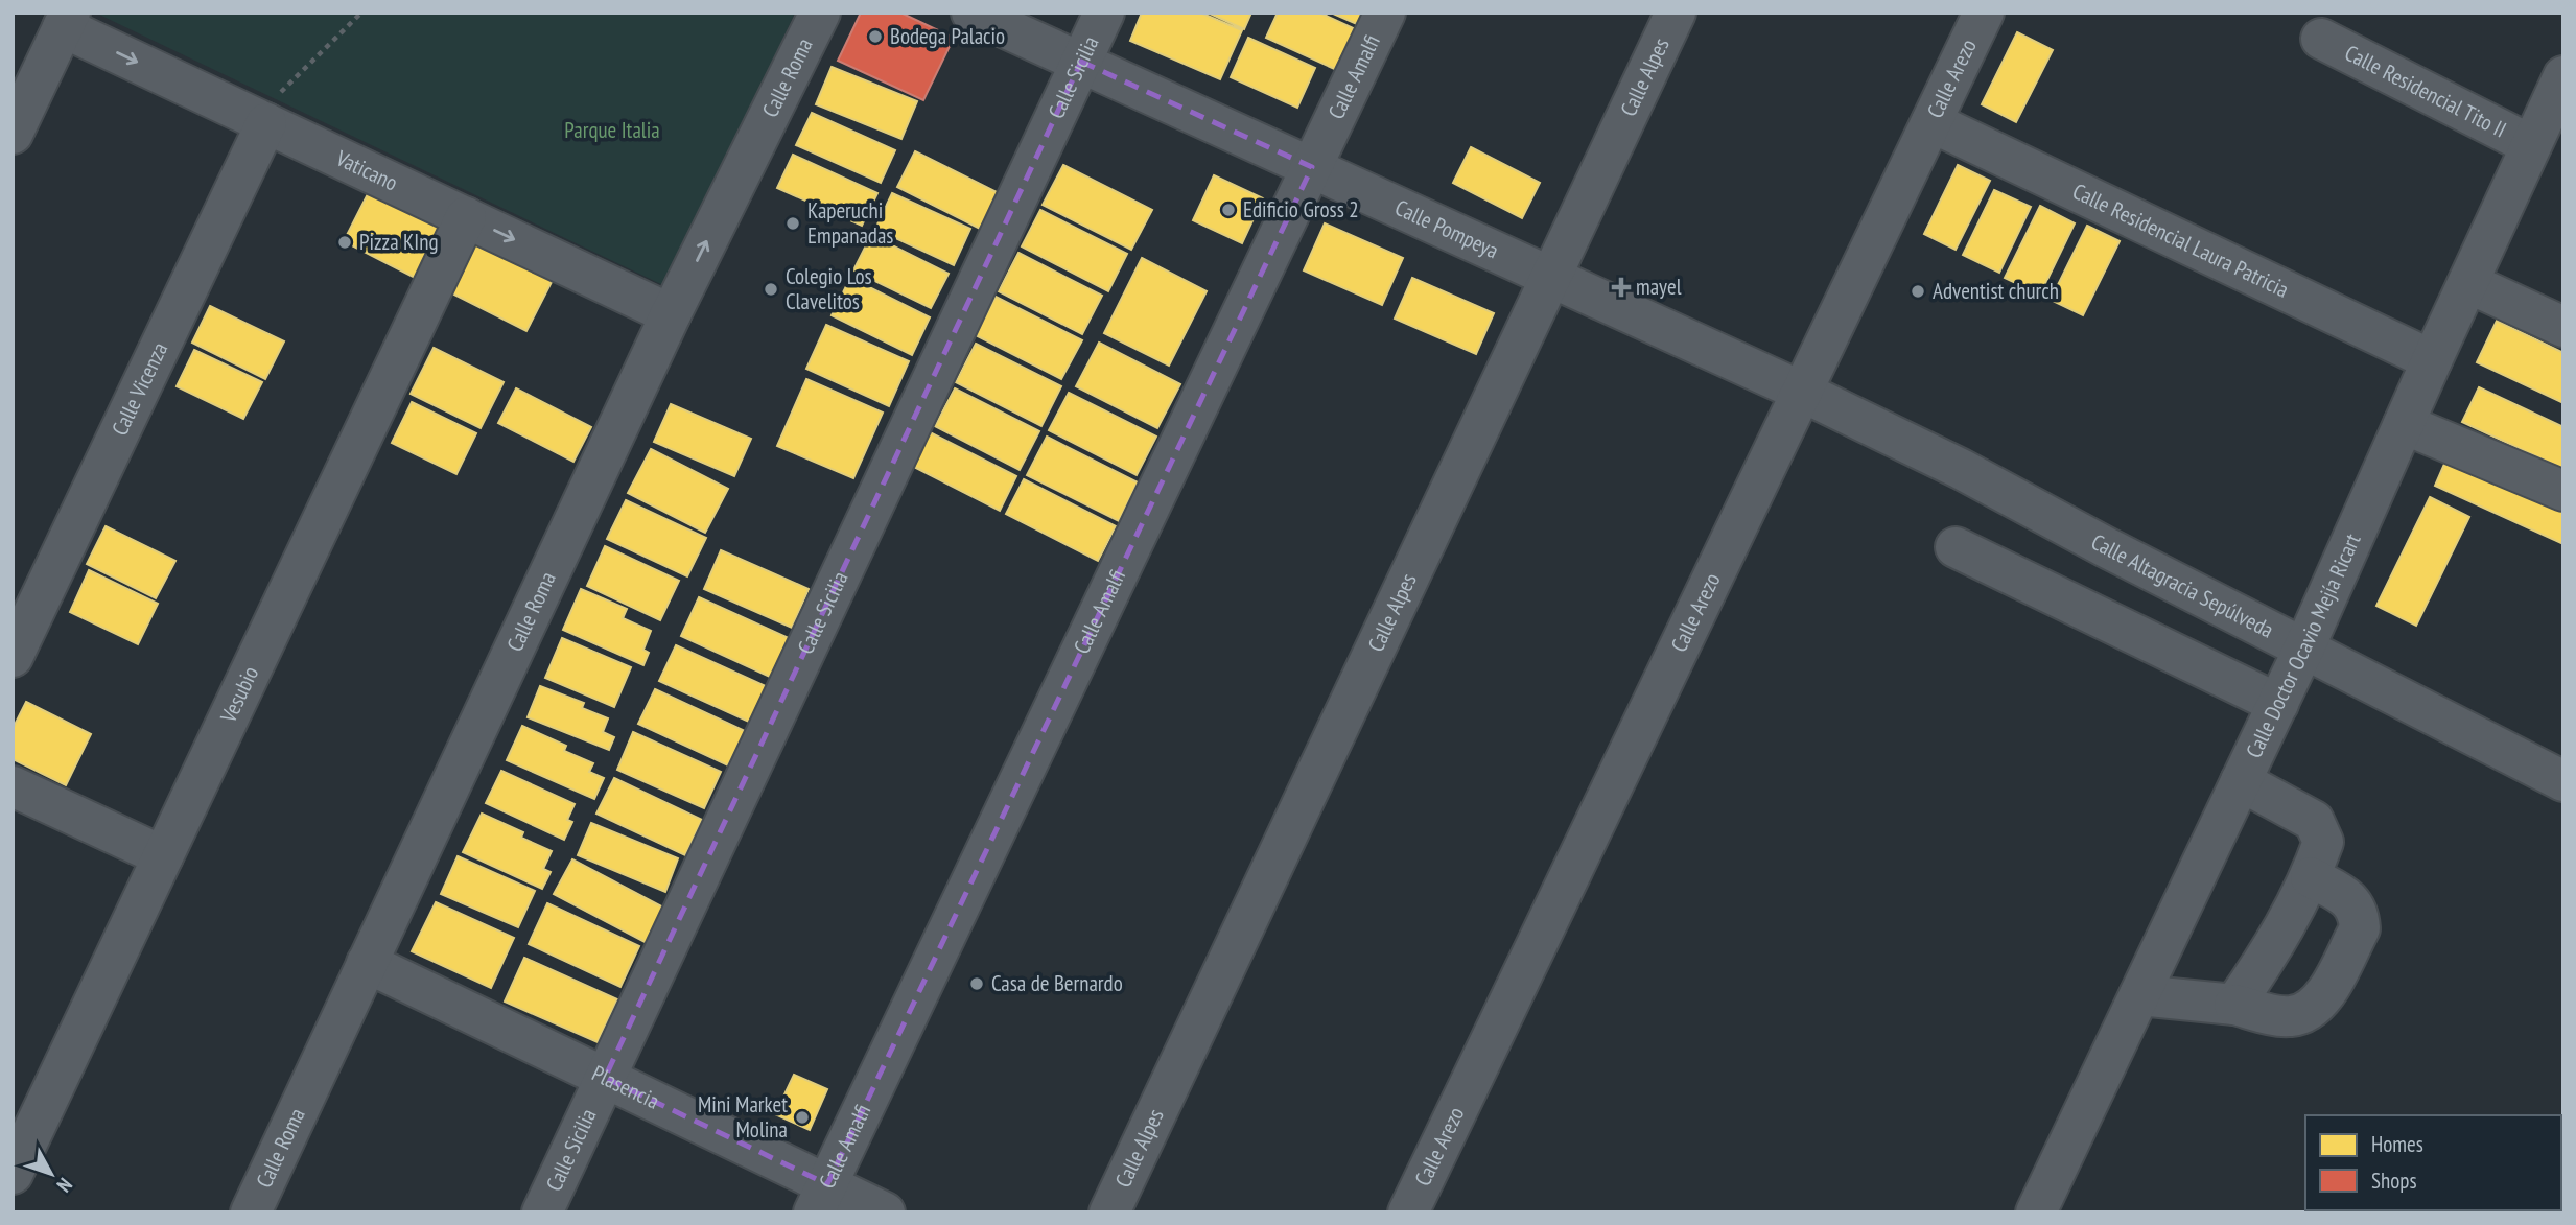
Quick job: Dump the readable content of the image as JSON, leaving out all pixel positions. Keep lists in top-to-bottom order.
{
  "streets": {
    "street": [
      "Calle Sicilia",
      "Calle Roma",
      "Calle Alpes",
      "Calle Amalfi",
      "Calle Arezo",
      "Calle Residencial Tito II",
      "Vaticano",
      "Calle Pompeya",
      "Calle Residencial Laura Patricia",
      "Calle Vicenza",
      "Calle Altagracia Sepúlveda",
      "Calle Doctor Ocavio Mejía Ricart",
      "Vesubio",
      "Plasencia"
    ]
  },
  "crossings": [
    ["Calle Sicilia", "Calle Pompeya"],
    ["Calle Sicilia", "Plasencia"],
    ["Calle Roma", "Vaticano"],
    ["Calle Roma", "Plasencia"],
    ["Calle Alpes", "Calle Pompeya"],
    ["Calle Amalfi", "Calle Pompeya"],
    ["Calle Amalfi", "Plasencia"],
    ["Calle Arezo", "Calle Pompeya"],
    ["Calle Arezo", "Calle Residencial Laura Patricia"],
    ["Calle Arezo", "Calle Altagracia Sepúlveda"],
    ["Calle Residencial Tito II", "Calle Doctor Ocavio Mejía Ricart"],
    ["Vaticano", "Calle Vicenza"],
    ["Vaticano", "Vesubio"],
    ["Calle Pompeya", "Calle Altagracia Sepúlveda"],
    ["Calle Residencial Laura Patricia", "Calle Doctor Ocavio Mejía Ricart"],
    ["Calle Altagracia Sepúlveda", "Calle Doctor Ocavio Mejía Ricart"]
  ],
  "one_way": ["Vaticano"],
  "parks": ["Parque Italia"],
  "places": {
    "other": [
      "Bodega Palacio",
      "Edificio Gross 2",
      "Kaperuchi Empanadas",
      "Pizza KIng",
      "Colegio Los Clavelitos",
      "Adventist church",
      "Casa de Bernardo",
      "Mini Market Molina"
    ],
    "health": ["mayel"]
  },
  "legend": ["Homes", "Shops"],
  "north": "bottom right"
}
